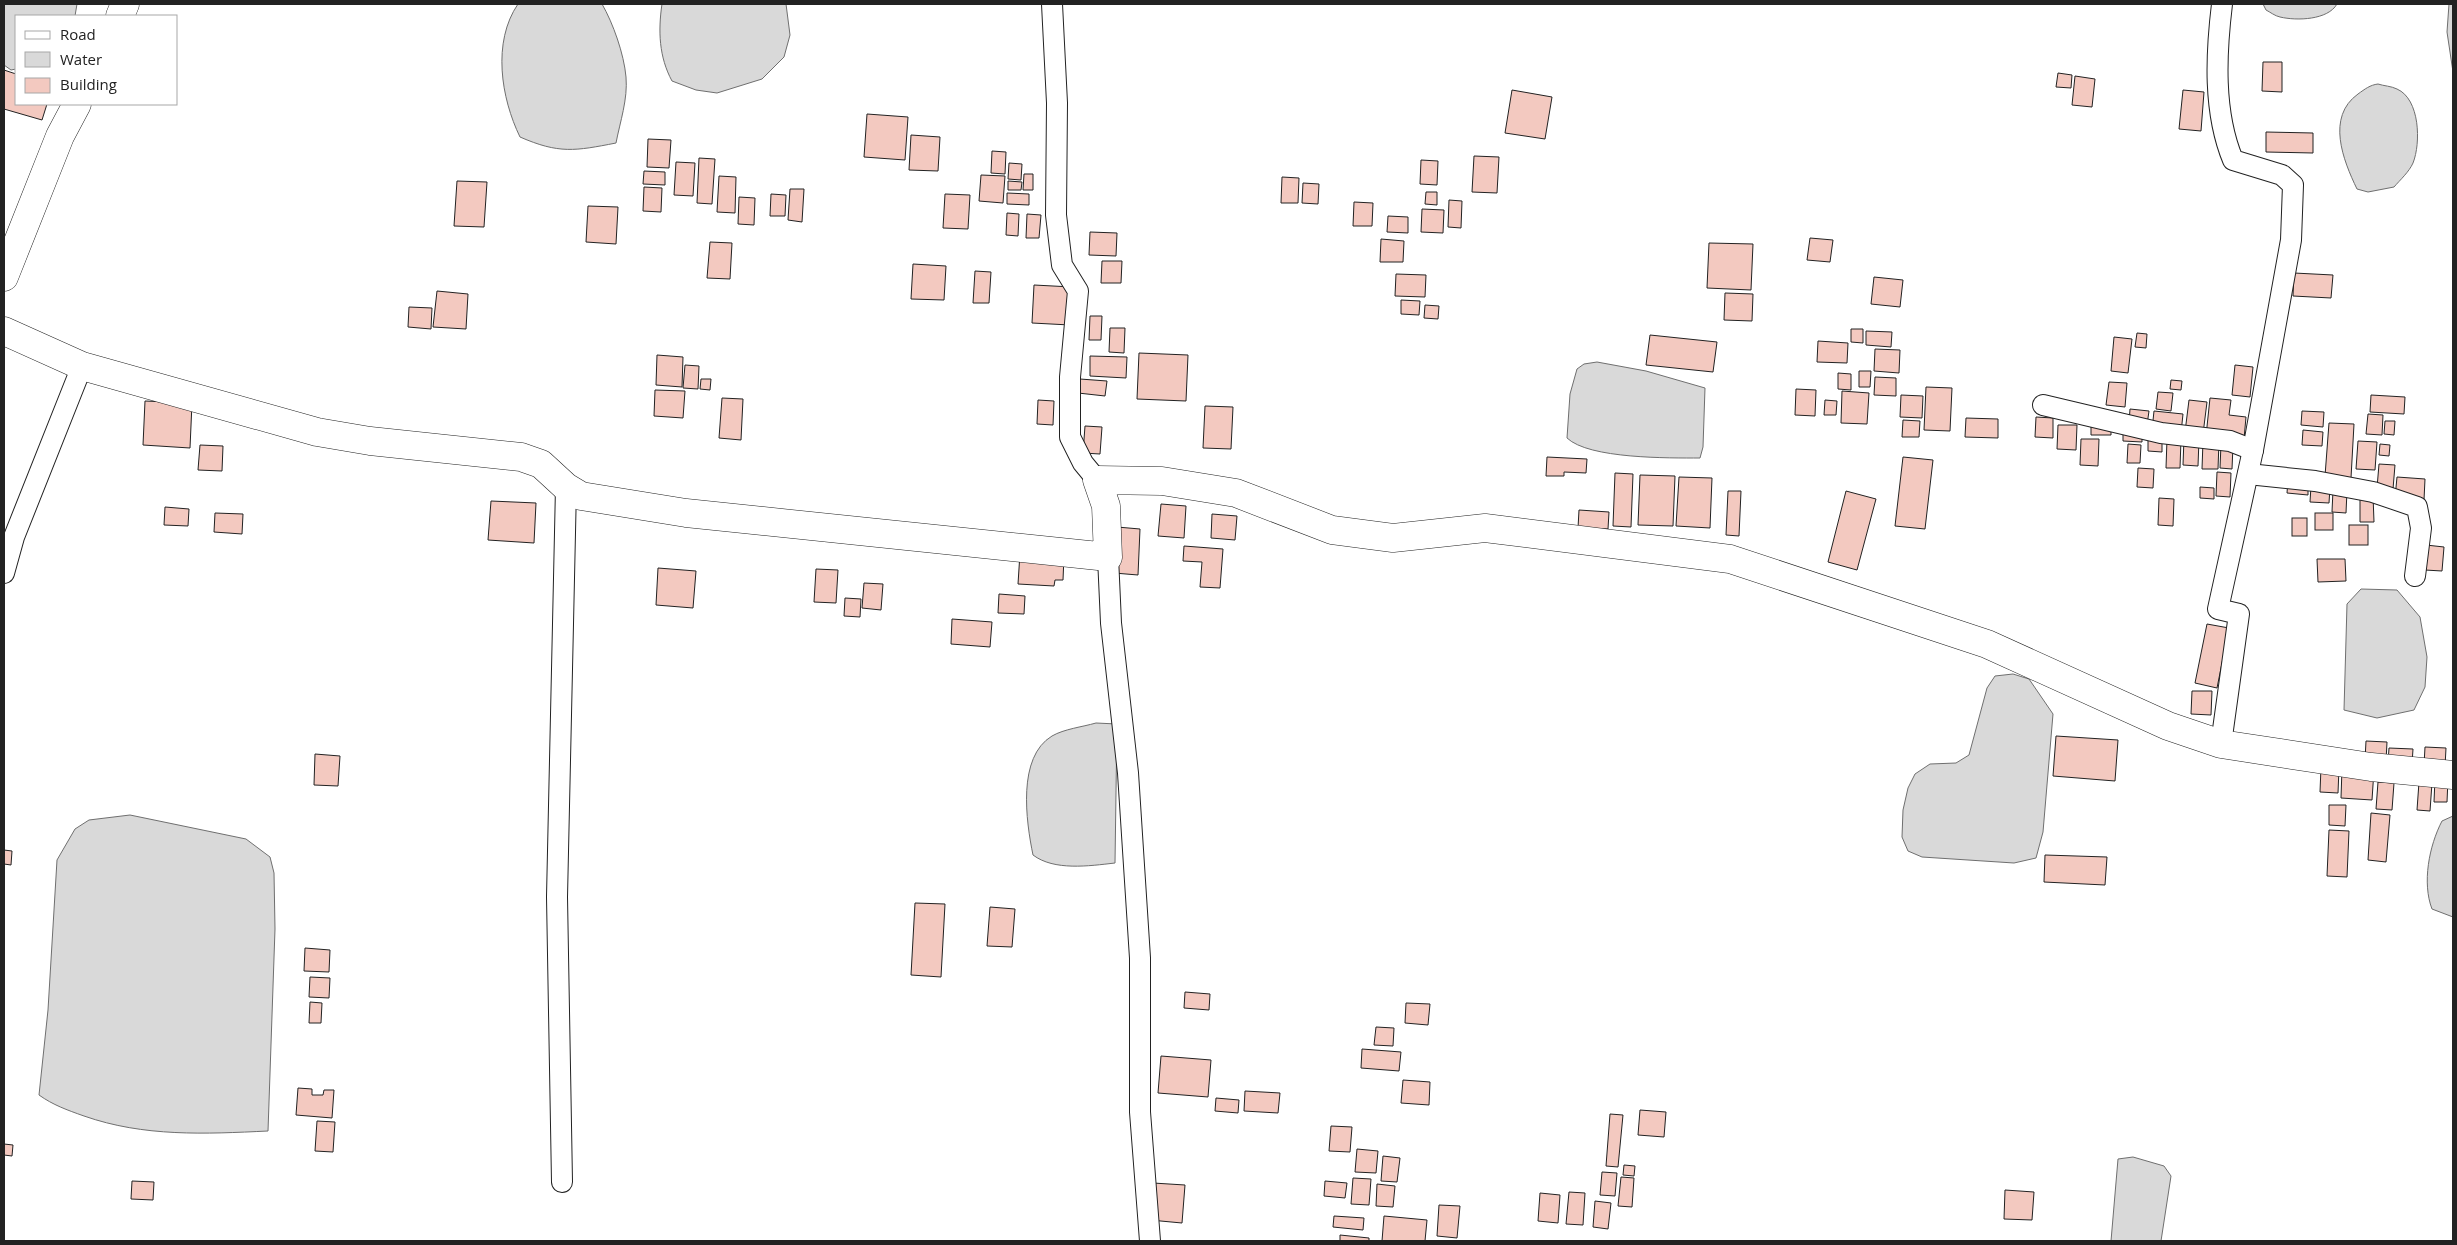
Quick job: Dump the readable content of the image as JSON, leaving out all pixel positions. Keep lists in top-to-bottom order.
{
  "legend": ["Road", "Water", "Building"]
}
